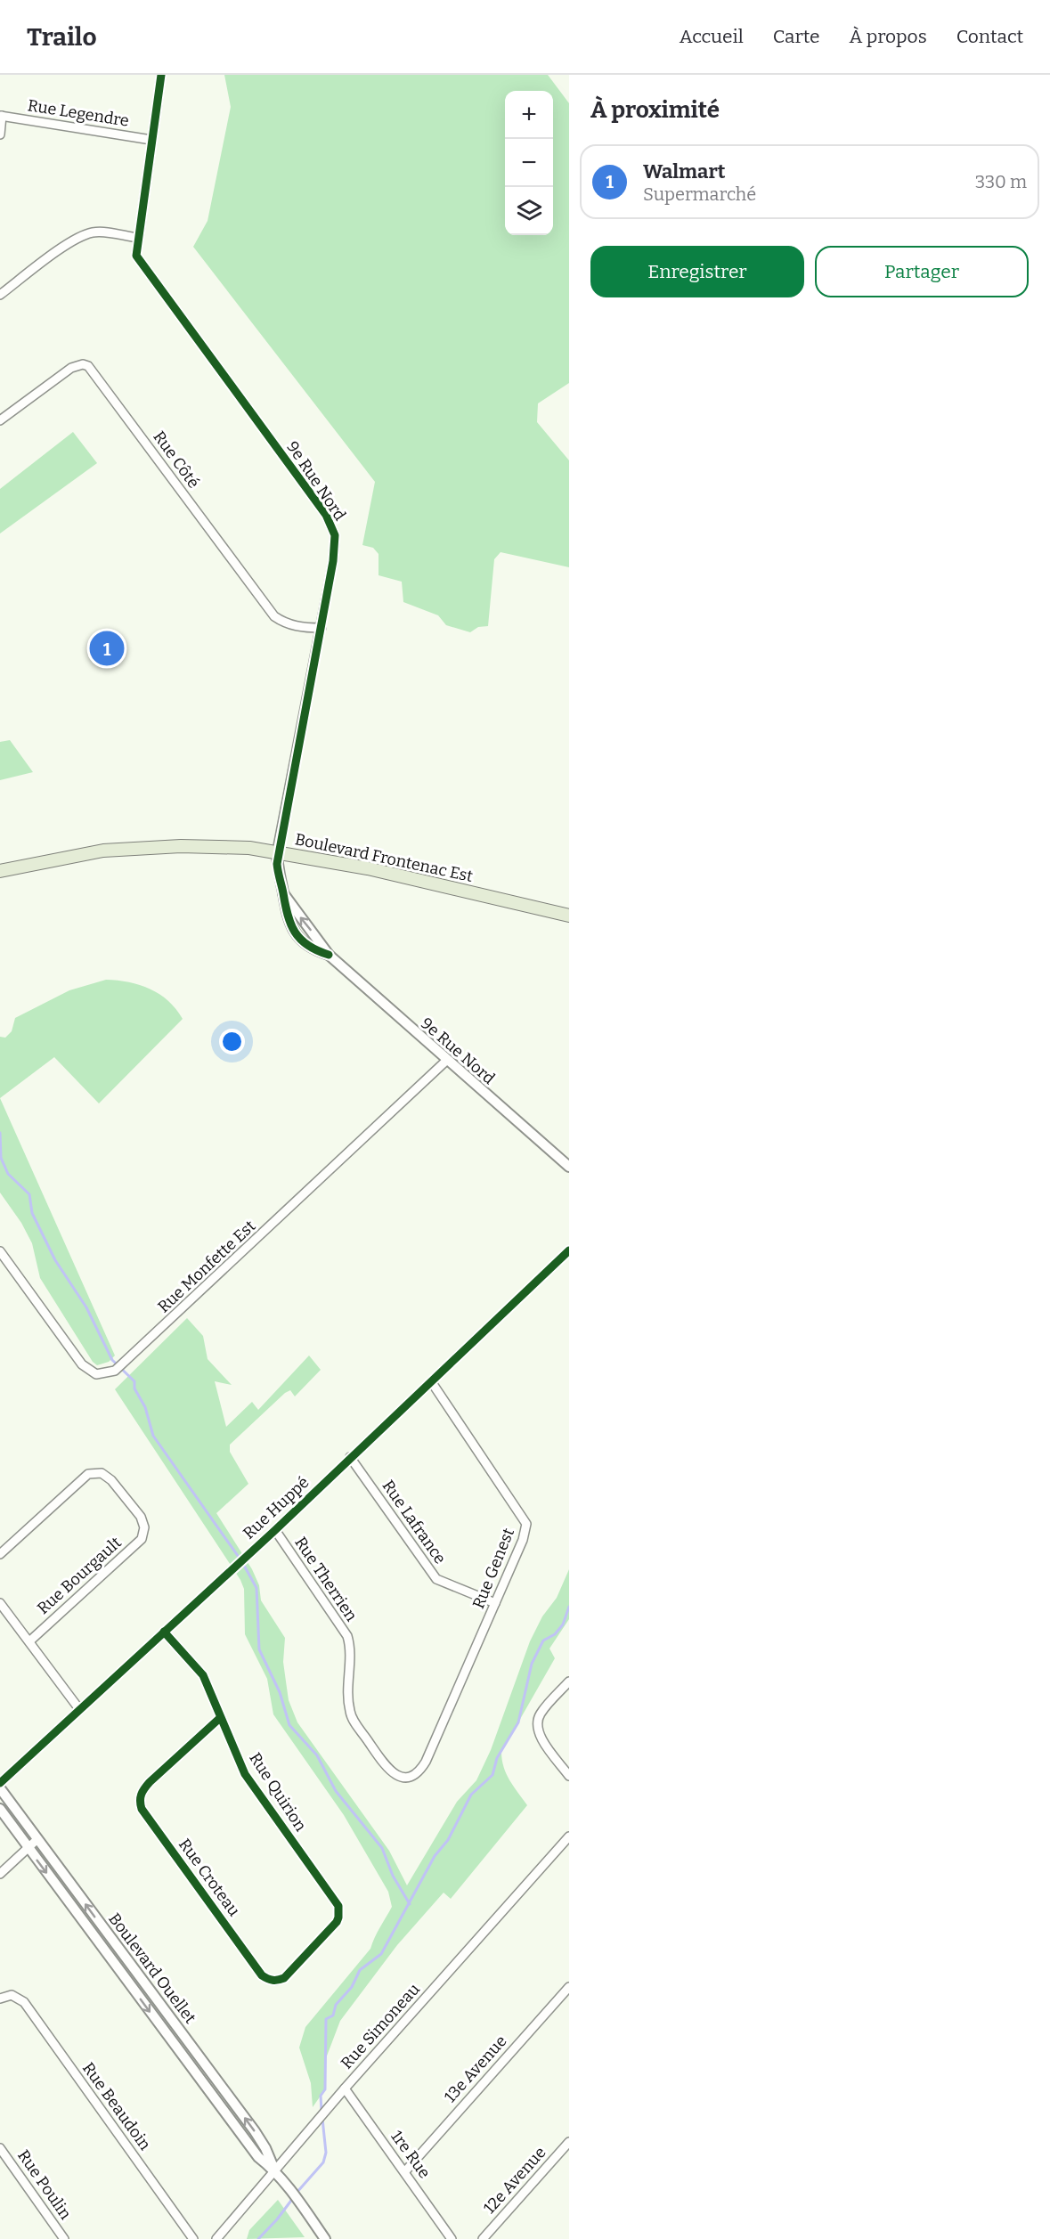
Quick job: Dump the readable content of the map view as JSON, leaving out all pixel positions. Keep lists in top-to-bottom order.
{
  "streets": {
    "main road": ["Boulevard Frontenac Est"],
    "street": [
      "Rue Legendre",
      "Rue Côté",
      "9e Rue Nord",
      "Rue Monfette Est",
      "Rue Huppé",
      "Rue Lafrance",
      "Rue Genest",
      "Rue Bourgault",
      "Rue Therrien",
      "Rue Quirion",
      "Rue Croteau",
      "Boulevard Ouellet",
      "Rue Simoneau",
      "13e Avenue",
      "Rue Beaudoin",
      "1re Rue",
      "12e Avenue",
      "Rue Poulin"
    ]
  },
  "crossings": [
    ["Rue Legendre", "9e Rue Nord"],
    ["Rue Côté", "9e Rue Nord"],
    ["9e Rue Nord", "Boulevard Frontenac Est"],
    ["9e Rue Nord", "Rue Monfette Est"],
    ["Rue Huppé", "Rue Lafrance"],
    ["Rue Huppé", "Rue Genest"],
    ["Rue Huppé", "Rue Therrien"],
    ["Rue Huppé", "Rue Quirion"],
    ["Rue Lafrance", "Rue Genest"],
    ["Rue Genest", "Rue Therrien"],
    ["Rue Quirion", "Rue Croteau"],
    ["Boulevard Ouellet", "Rue Simoneau"],
    ["Rue Simoneau", "1re Rue"],
    ["13e Avenue", "1re Rue"]
  ],
  "page": {
    "header": "Trailo",
    "nav": [
      "Accueil",
      "Carte",
      "À propos",
      "Contact"
    ],
    "heading": "À proximité",
    "map_buttons": ["+", "−"],
    "list": [
      {
        "mark": "1",
        "name": "Walmart",
        "note": "Supermarché",
        "value": "330 m"
      }
    ],
    "buttons": ["Enregistrer", "Partager"],
    "pins": "1"
  }
}
